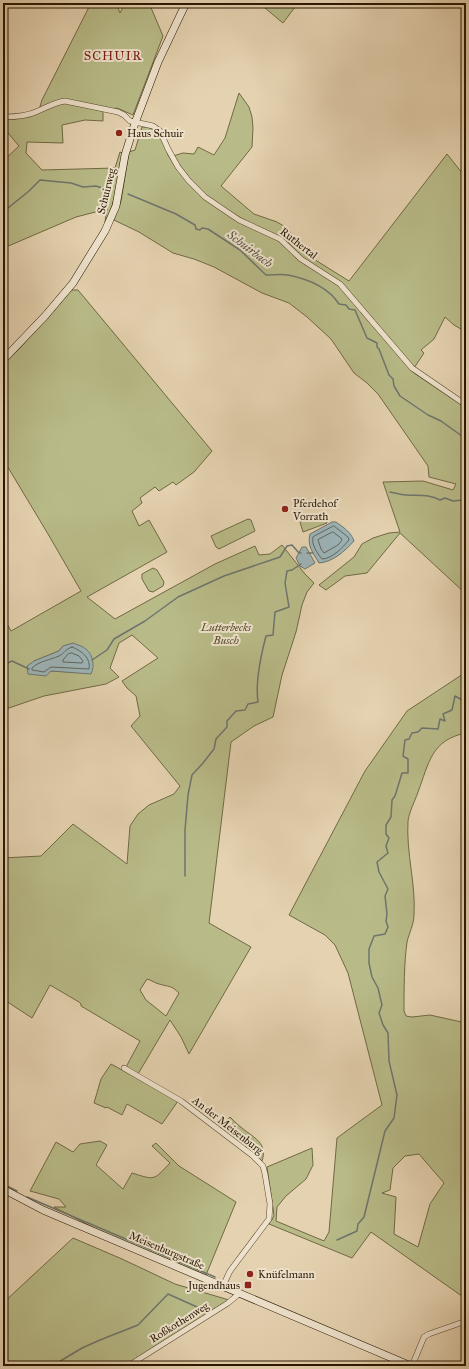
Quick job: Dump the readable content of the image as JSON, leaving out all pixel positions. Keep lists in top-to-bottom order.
{
  "streets": {
    "main road": ["Schuirweg", "Meisenburgstraße"],
    "street": ["Ruthertal", "An der Meisenburg", "Roßkothenweg"]
  },
  "crossings": [
    ["Schuirweg", "Ruthertal"],
    ["An der Meisenburg", "Meisenburgstraße"],
    ["Meisenburgstraße", "Roßkothenweg"]
  ],
  "districts": ["SCHUIR"],
  "water": ["Schuirbach"],
  "parks": ["Lutterbecks Busch"],
  "places": {
    "other": ["Haus Schuir", "Pferdehof Vorrath", "Knüfelmann"],
    "transit": ["Jugendhaus"]
  }
}
